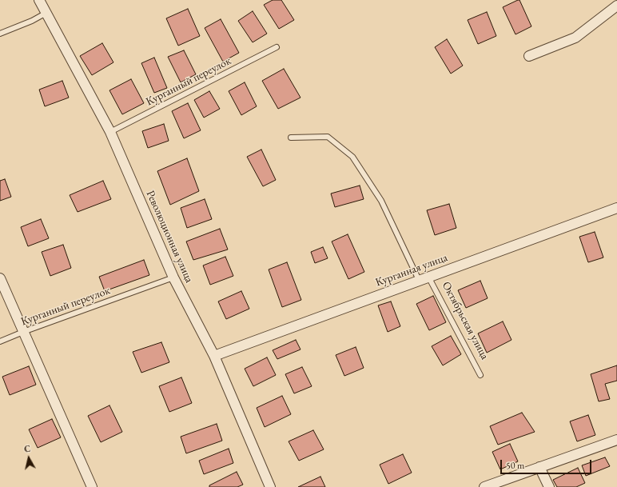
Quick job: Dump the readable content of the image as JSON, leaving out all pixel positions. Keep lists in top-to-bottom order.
{
  "streets": {
    "street": ["Революционная улица", "Курганная улица"],
    "lane": ["Курганный переулок", "Октябрьская улица"]
  },
  "crossings": [
    ["Курганный переулок", "Революционная улица"],
    ["Революционная улица", "Курганная улица"],
    ["Курганная улица", "Октябрьская улица"]
  ],
  "scale_bar": "50 m",
  "north": "top"
}
